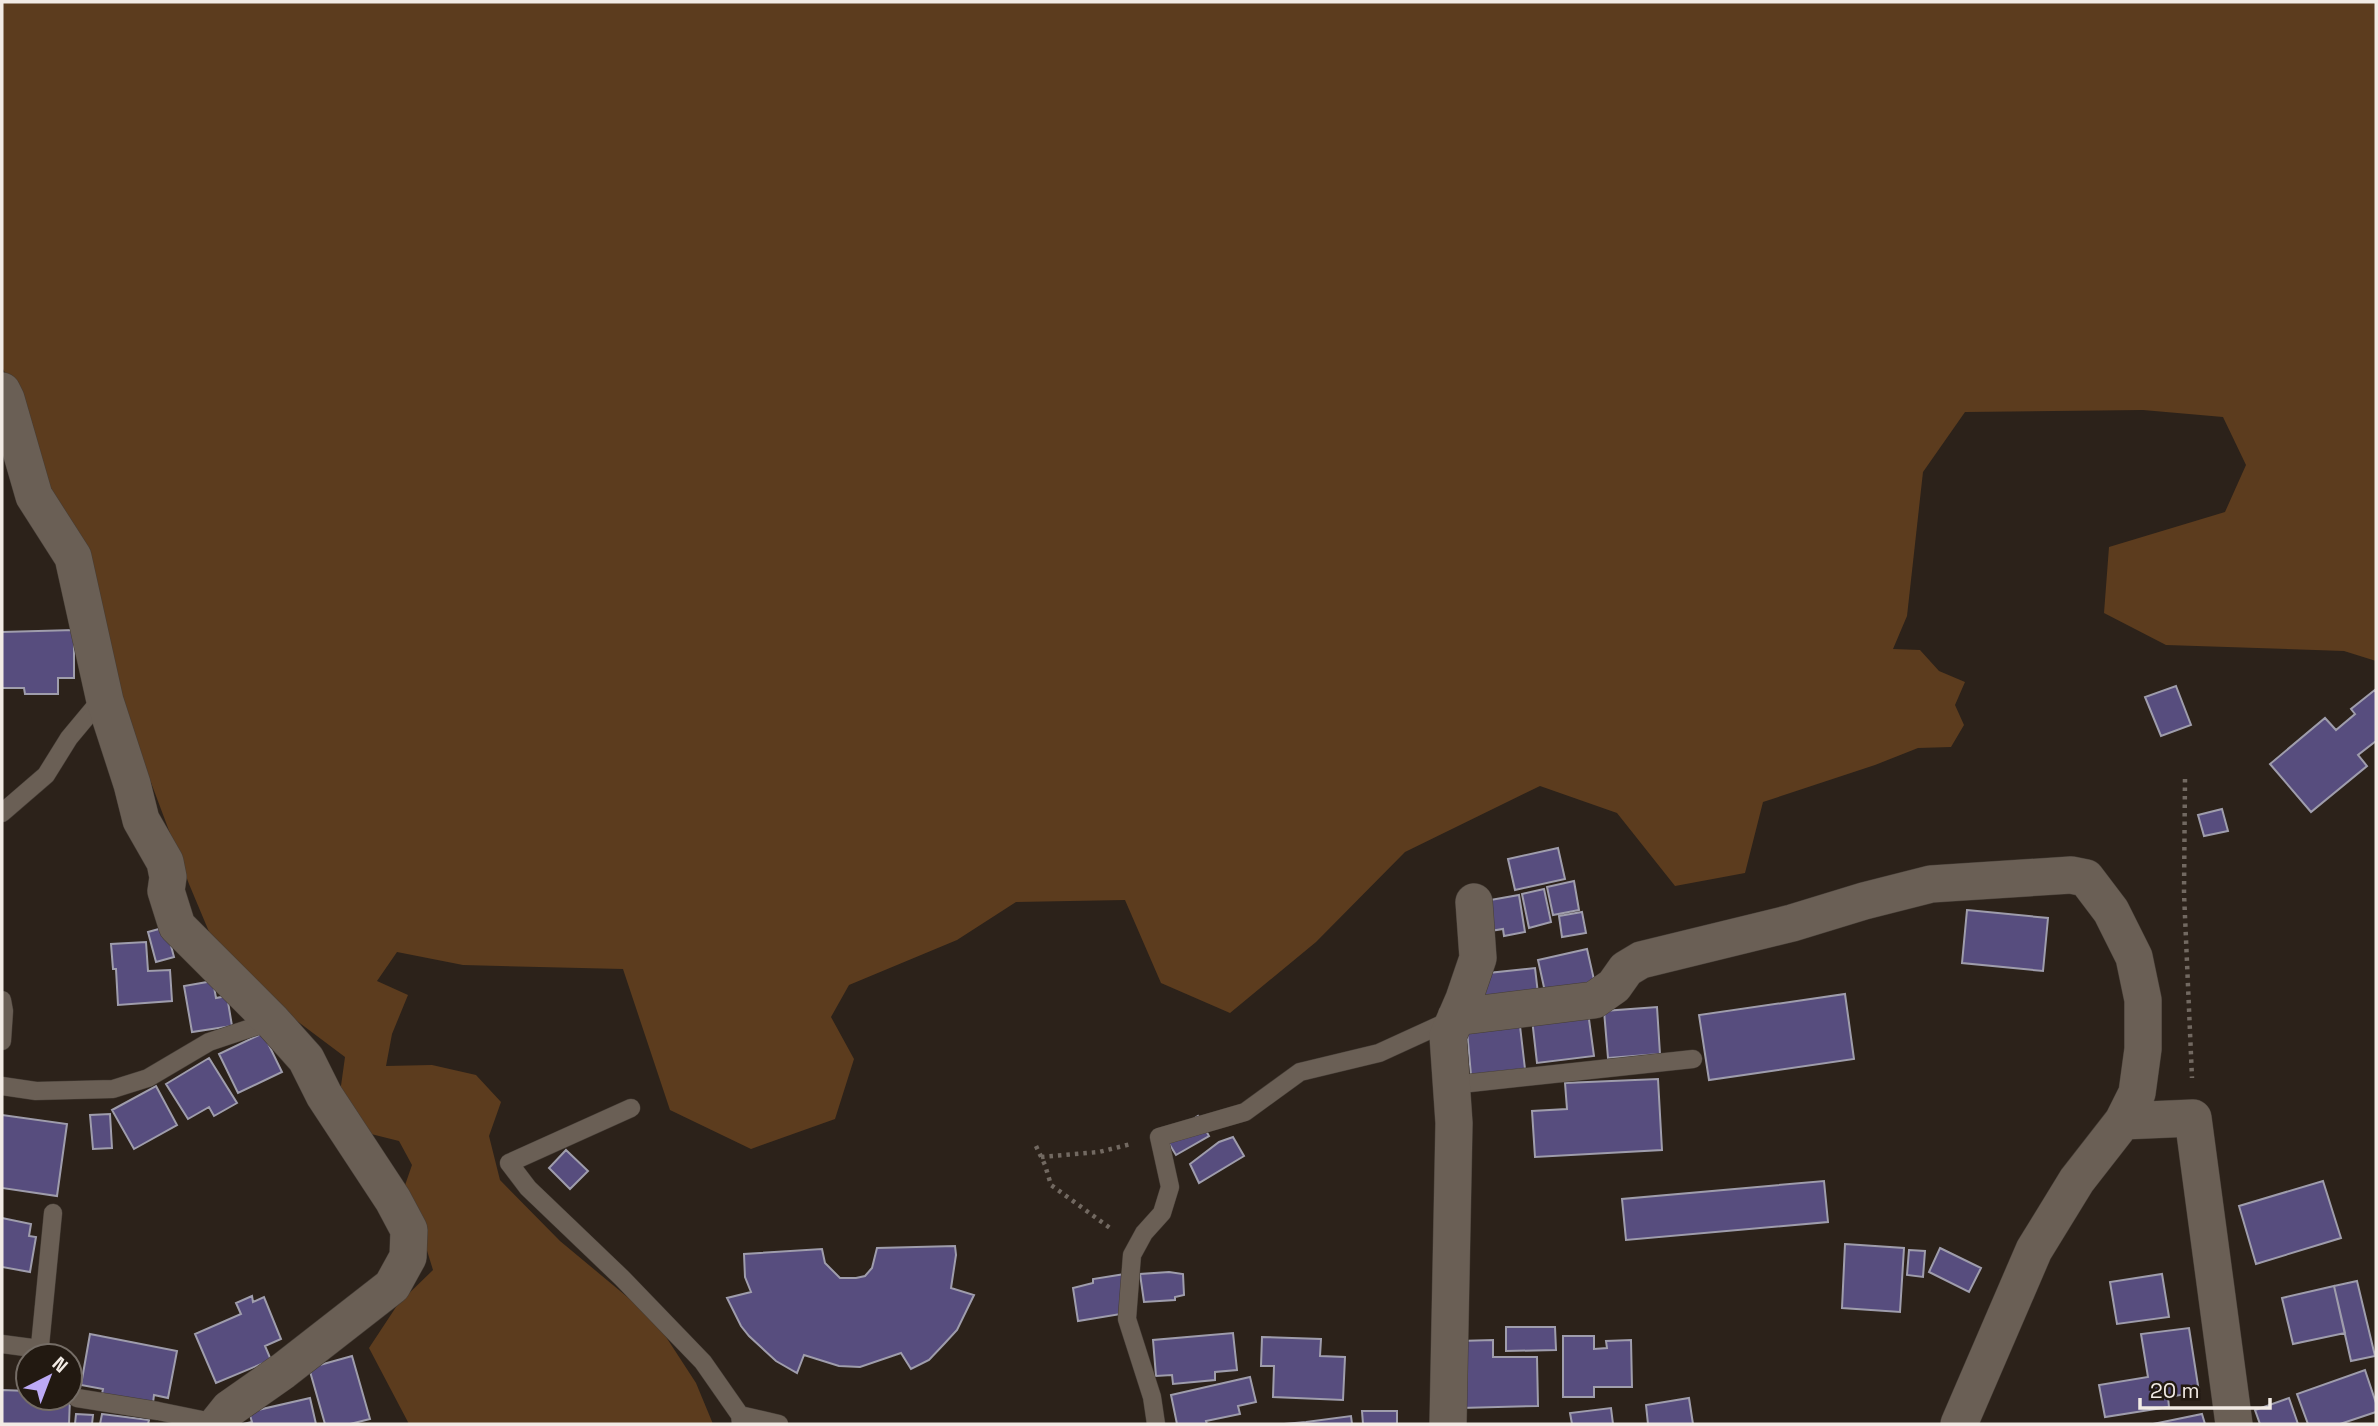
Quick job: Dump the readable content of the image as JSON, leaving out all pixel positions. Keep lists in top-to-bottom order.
{
  "scale_bar": "20 m",
  "north": "top right"
}
